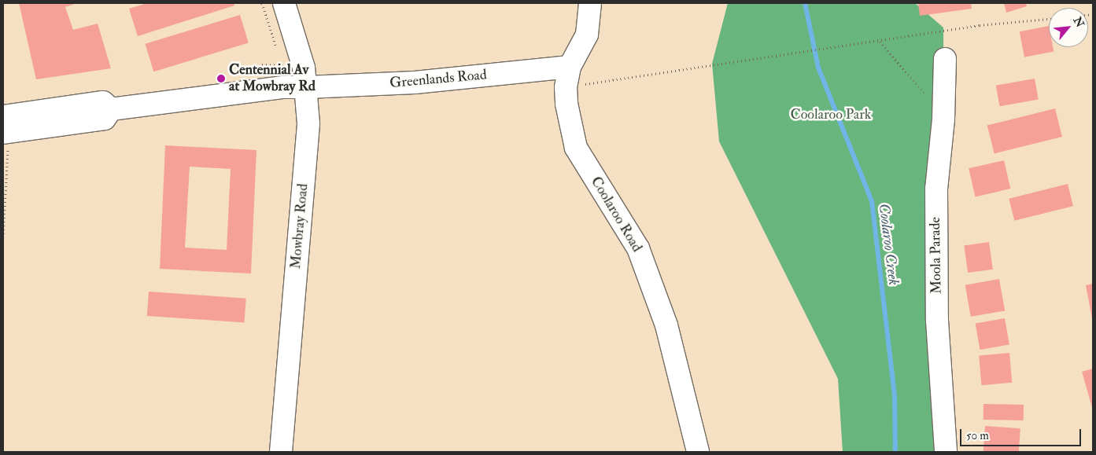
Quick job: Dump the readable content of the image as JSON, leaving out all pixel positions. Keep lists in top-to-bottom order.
{
  "streets": {
    "street": [
      "Greenlands Road",
      "Coolaroo Road",
      "Mowbray Road",
      "Moola Parade"
    ]
  },
  "crossings": [
    ["Greenlands Road", "Coolaroo Road"],
    ["Greenlands Road", "Mowbray Road"]
  ],
  "water": ["Coolaroo Creek"],
  "parks": ["Coolaroo Park"],
  "places": ["Centennial Av at Mowbray Rd"],
  "scale_bar": "50 m",
  "north": "top right"
}
